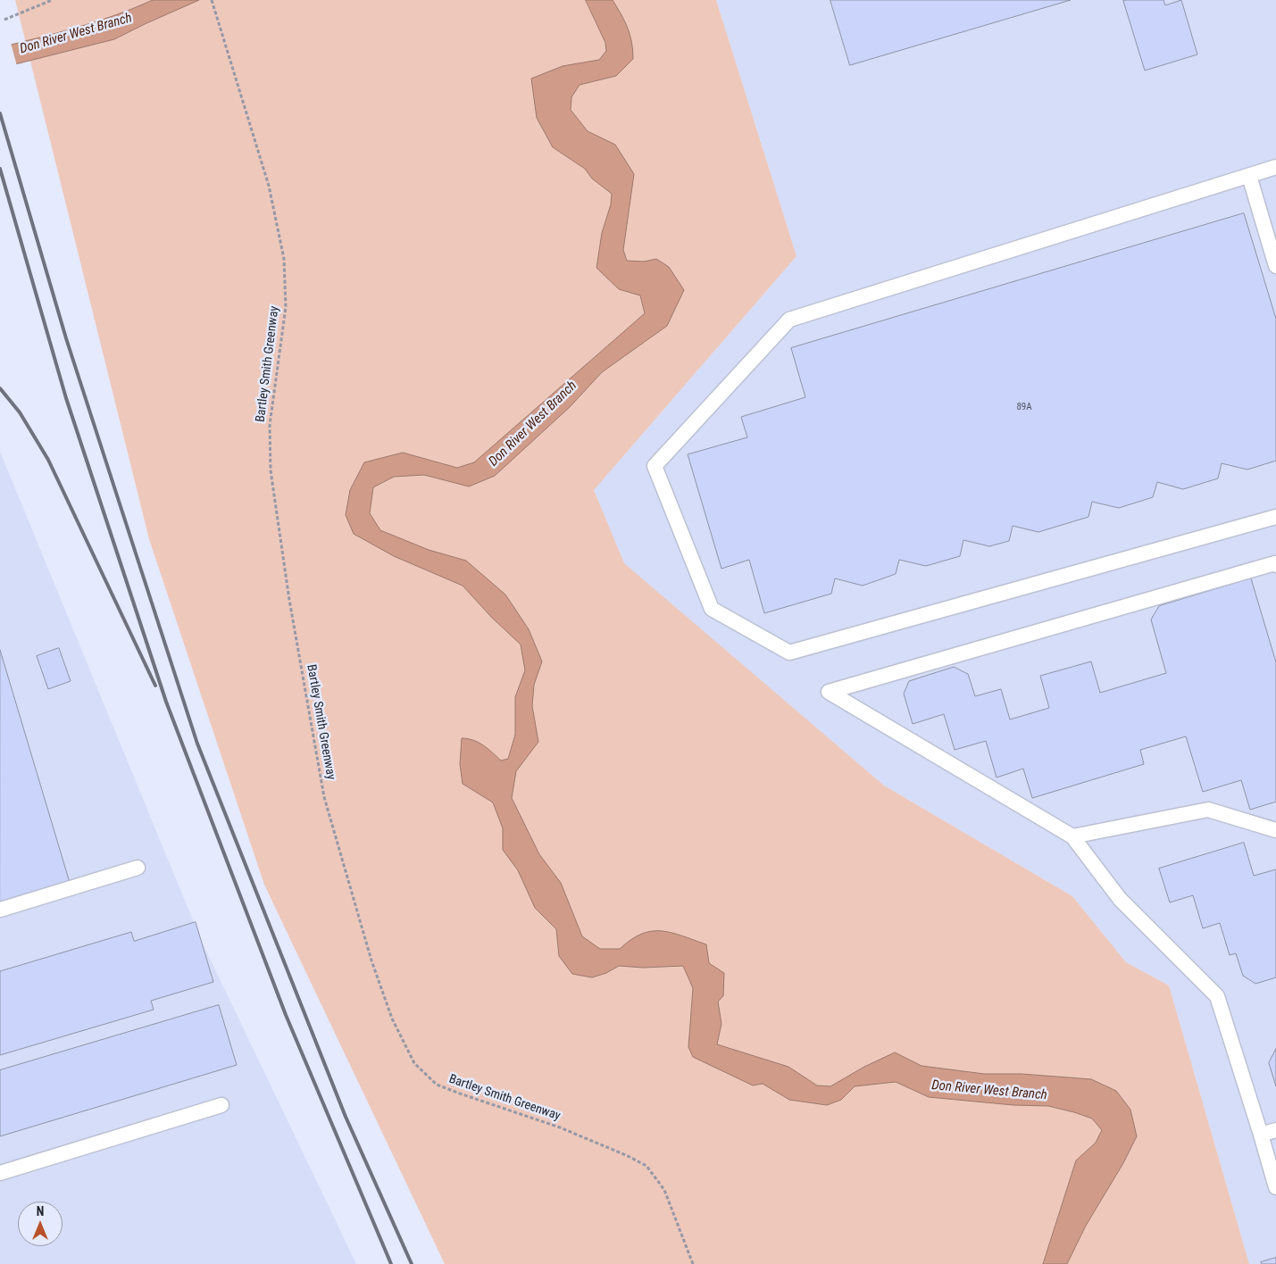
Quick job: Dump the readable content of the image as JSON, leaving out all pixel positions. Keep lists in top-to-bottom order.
{
  "streets": {
    "path": ["Bartley Smith Greenway"]
  },
  "water": ["Don River West Branch"],
  "house_numbers": ["89A"],
  "north": "top"
}
